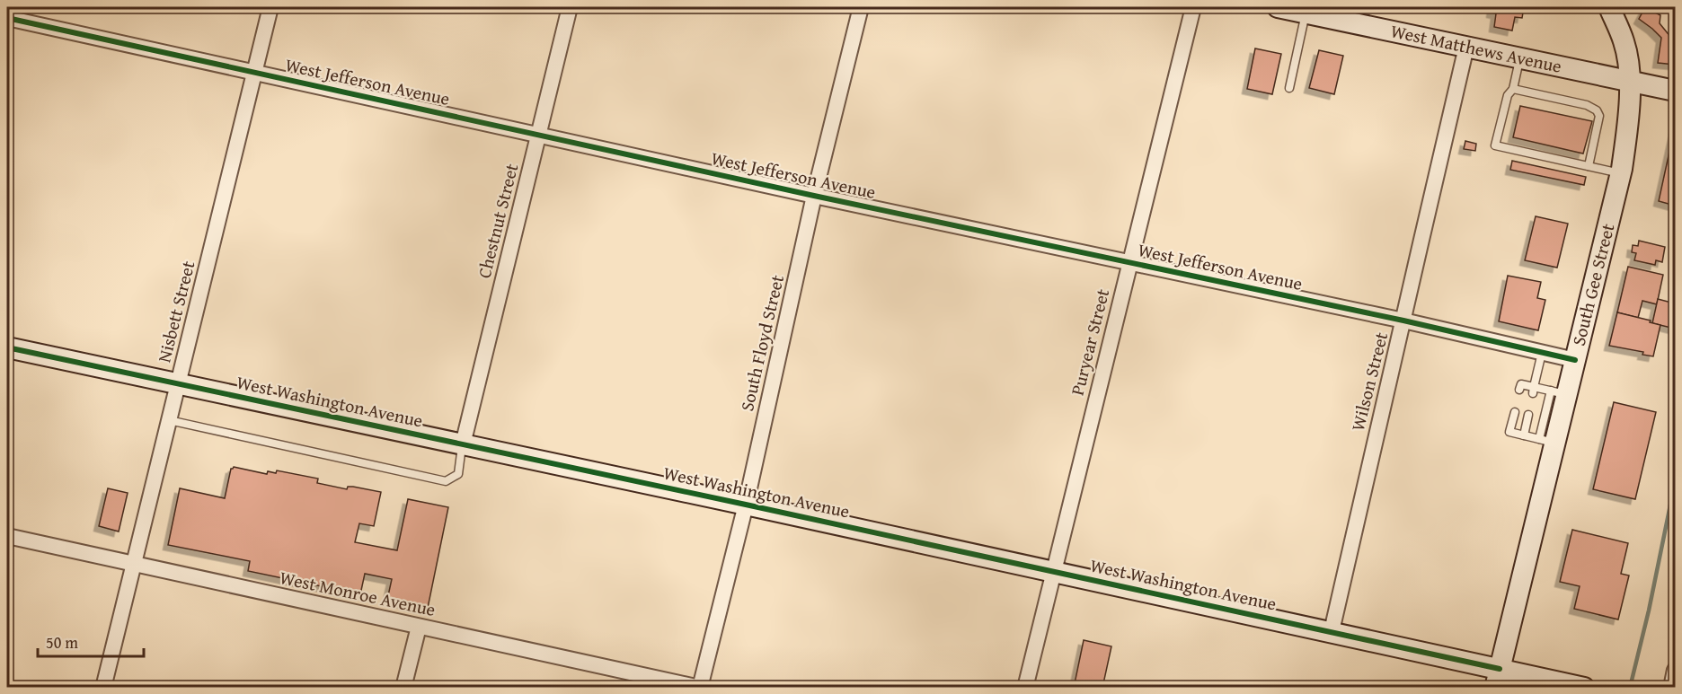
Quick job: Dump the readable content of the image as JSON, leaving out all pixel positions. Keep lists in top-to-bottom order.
{
  "streets": {
    "street": [
      "West Matthews Avenue",
      "West Jefferson Avenue",
      "Chestnut Street",
      "South Gee Street",
      "Nisbett Street",
      "Puryear Street",
      "South Floyd Street",
      "Wilson Street",
      "West Washington Avenue",
      "West Monroe Avenue"
    ]
  },
  "crossings": [
    ["West Matthews Avenue", "South Gee Street"],
    ["West Matthews Avenue", "Wilson Street"],
    ["West Jefferson Avenue", "Chestnut Street"],
    ["West Jefferson Avenue", "South Gee Street"],
    ["West Jefferson Avenue", "Nisbett Street"],
    ["West Jefferson Avenue", "Puryear Street"],
    ["West Jefferson Avenue", "South Floyd Street"],
    ["West Jefferson Avenue", "Wilson Street"],
    ["Chestnut Street", "West Washington Avenue"],
    ["South Gee Street", "West Washington Avenue"],
    ["Nisbett Street", "West Washington Avenue"],
    ["Nisbett Street", "West Monroe Avenue"],
    ["Puryear Street", "West Washington Avenue"],
    ["South Floyd Street", "West Washington Avenue"],
    ["South Floyd Street", "West Monroe Avenue"],
    ["Wilson Street", "West Washington Avenue"]
  ],
  "scale_bar": "50 m"
}
